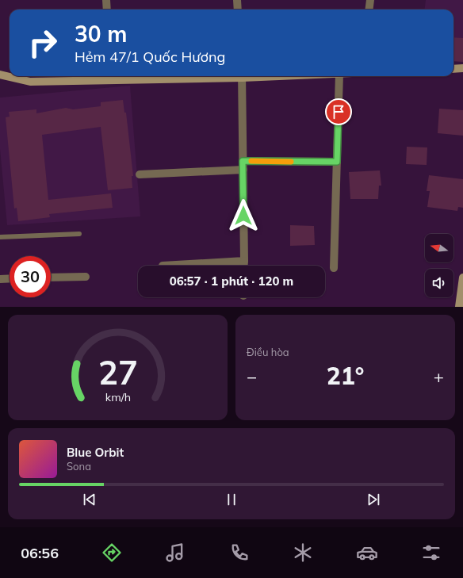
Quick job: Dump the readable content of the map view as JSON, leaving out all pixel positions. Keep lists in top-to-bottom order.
{
  "north": "left",
  "page": {
    "turn": ["30 m", "Hẻm 47/1 Quốc Hương"],
    "limit": "30",
    "trip": "06:57 · 1 phút · 120 m",
    "tile": "Điều hòa",
    "heat": ["−", "21°", "+"],
    "song": ["Blue Orbit", "Sona"],
    "tabs": "06:56",
    "gauge": ["27", "km/h"]
  }
}
